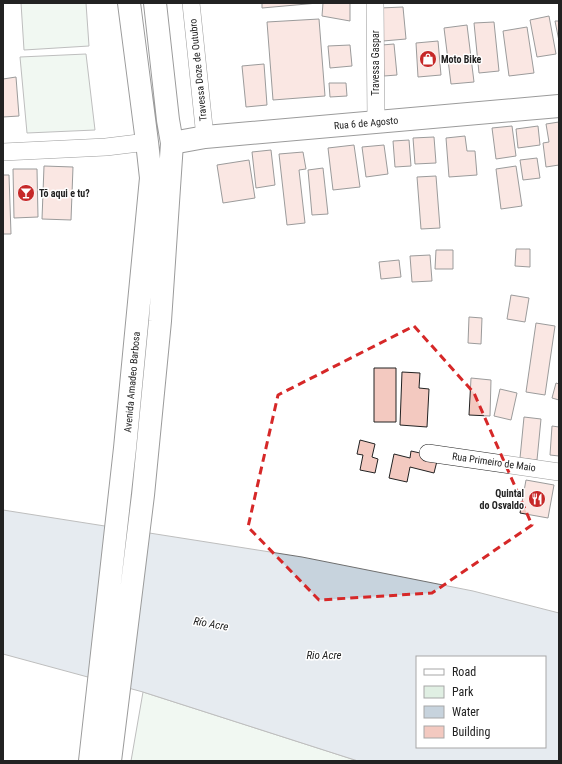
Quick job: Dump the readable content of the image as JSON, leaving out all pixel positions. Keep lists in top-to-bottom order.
{
  "streets": {
    "main road": ["Rua 6 de Agosto", "Avenida Amadeo Barbosa"],
    "street": ["Travessa Gaspar", "Travessa Doze de Outubro", "Rua Primeiro de Maio"]
  },
  "crossings": [
    ["Travessa Gaspar", "Rua 6 de Agosto"],
    ["Travessa Doze de Outubro", "Rua 6 de Agosto"]
  ],
  "water": ["Río Acre", "Rio Acre"],
  "places": {
    "shop": ["Moto Bike"],
    "bar": ["Tõ aqui e tu?"],
    "restaurant": ["Quintal do Osvaldo"]
  },
  "legend": [
    "Road",
    "Park",
    "Water",
    "Building"
  ]
}
